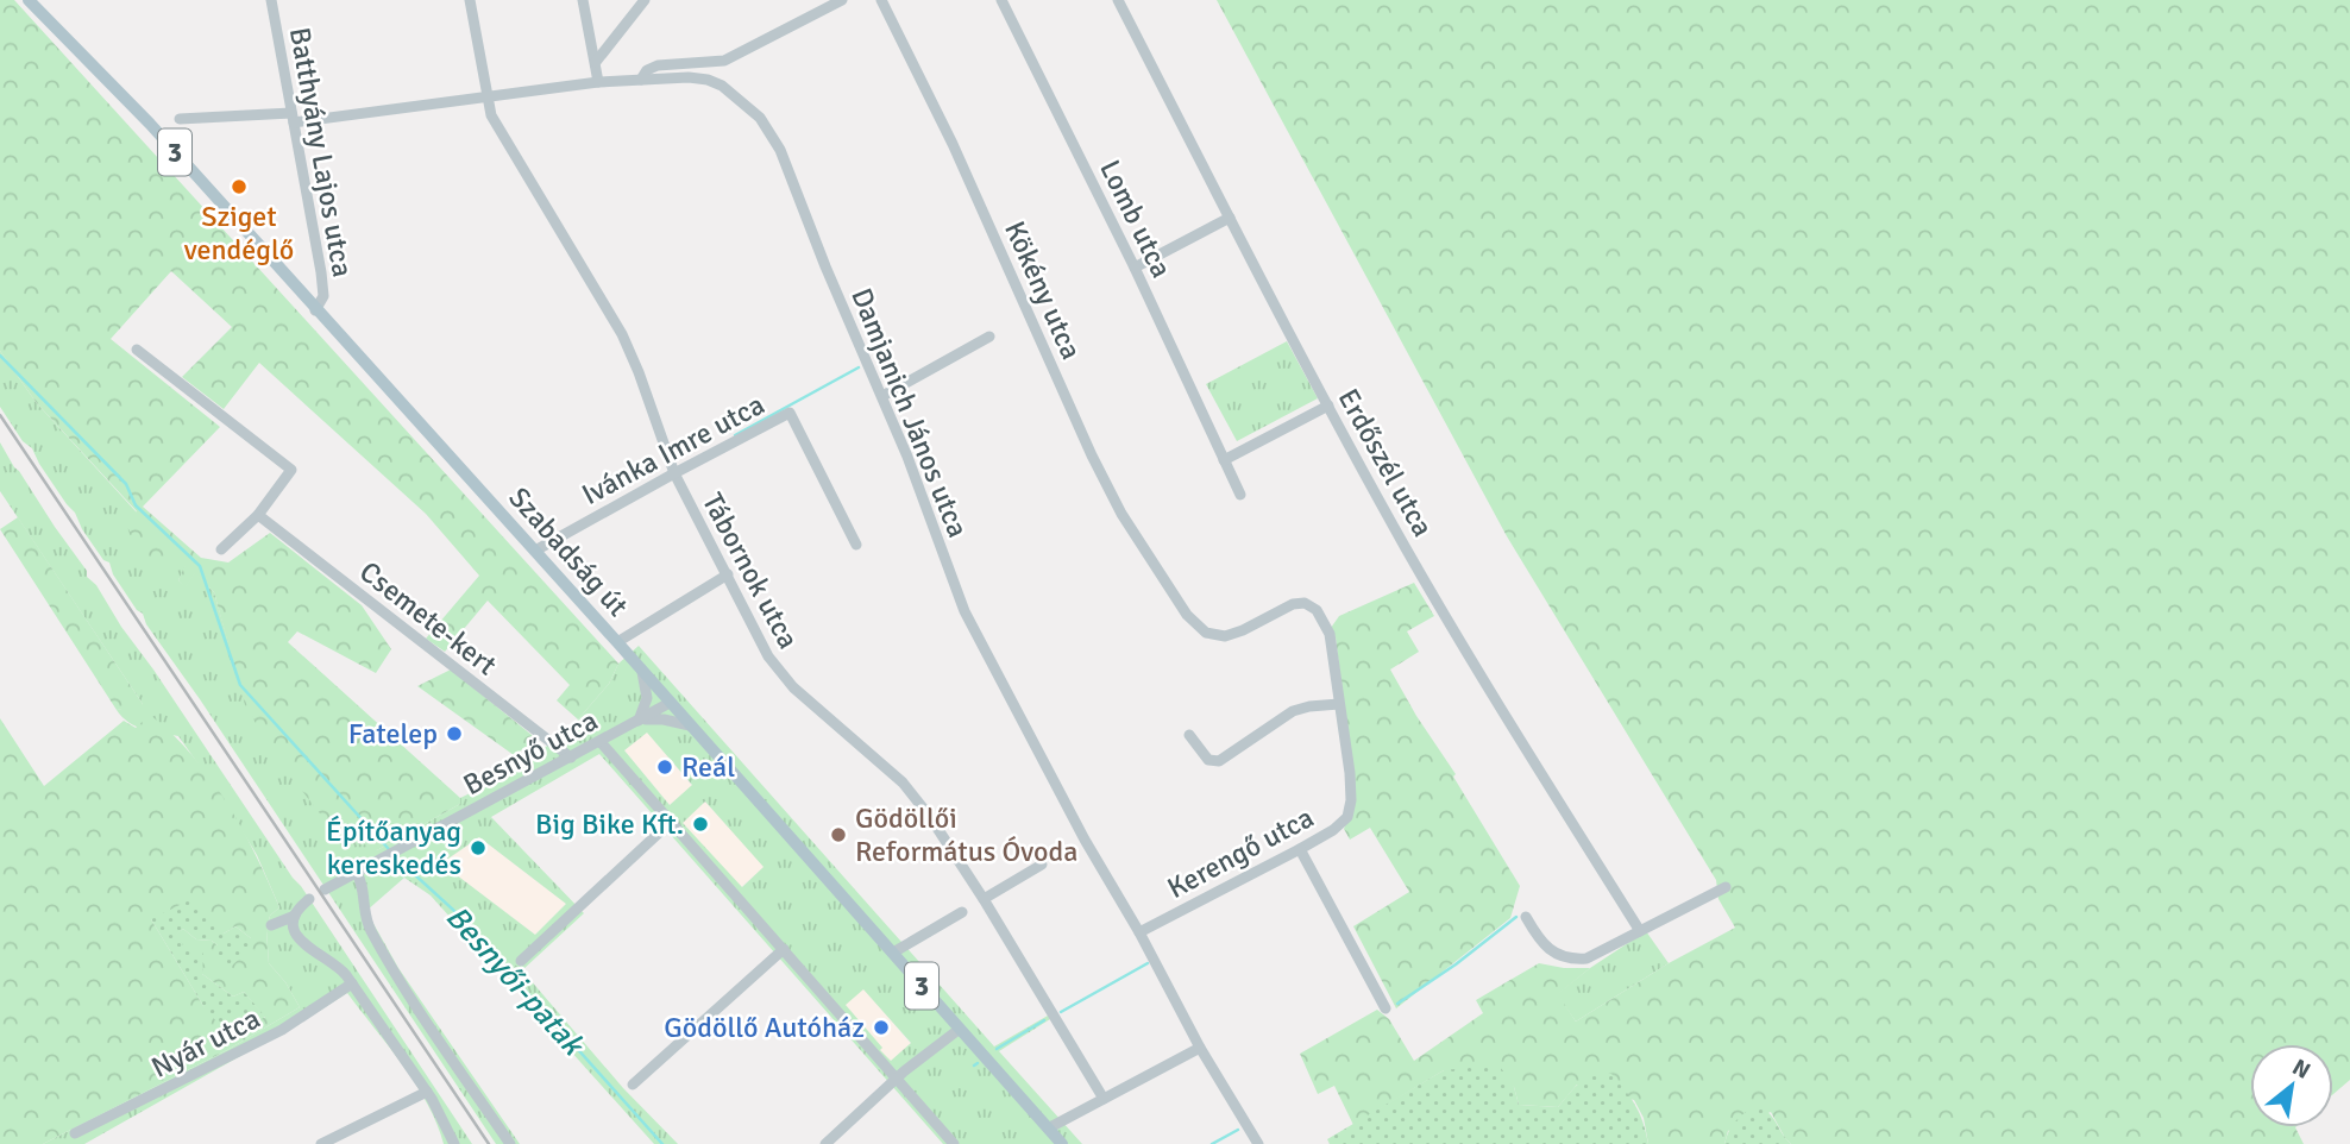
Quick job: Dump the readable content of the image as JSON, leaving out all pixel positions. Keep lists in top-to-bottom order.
{
  "streets": {
    "main road": ["3", "Szabadság út"],
    "street": [
      "Batthyány Lajos utca",
      "Lomb utca",
      "Kökény utca",
      "Damjanich János utca",
      "Ivánka Imre utca",
      "Erdőszél utca",
      "Tábornok utca",
      "Csemete-kert",
      "Besnyő utca",
      "Kerengő utca",
      "Nyár utca"
    ]
  },
  "crossings": [
    ["Batthyány Lajos utca", "Damjanich János utca"],
    ["Batthyány Lajos utca", "Szabadság út"],
    ["Kökény utca", "Kerengő utca"],
    ["Damjanich János utca", "Tábornok utca"],
    ["Damjanich János utca", "Kerengő utca"],
    ["Ivánka Imre utca", "Szabadság út"],
    ["Ivánka Imre utca", "Tábornok utca"],
    ["Szabadság út", "Besnyő utca"],
    ["Csemete-kert", "Besnyő utca"]
  ],
  "water": ["Besnyői-patak"],
  "places": [
    "Sziget vendéglő",
    "Fatelep",
    "Reál",
    "Big Bike Kft.",
    "Gödöllői Református Óvoda",
    "Építőanyag kereskedés",
    "Gödöllő Autóház"
  ],
  "north": "top right"
}
